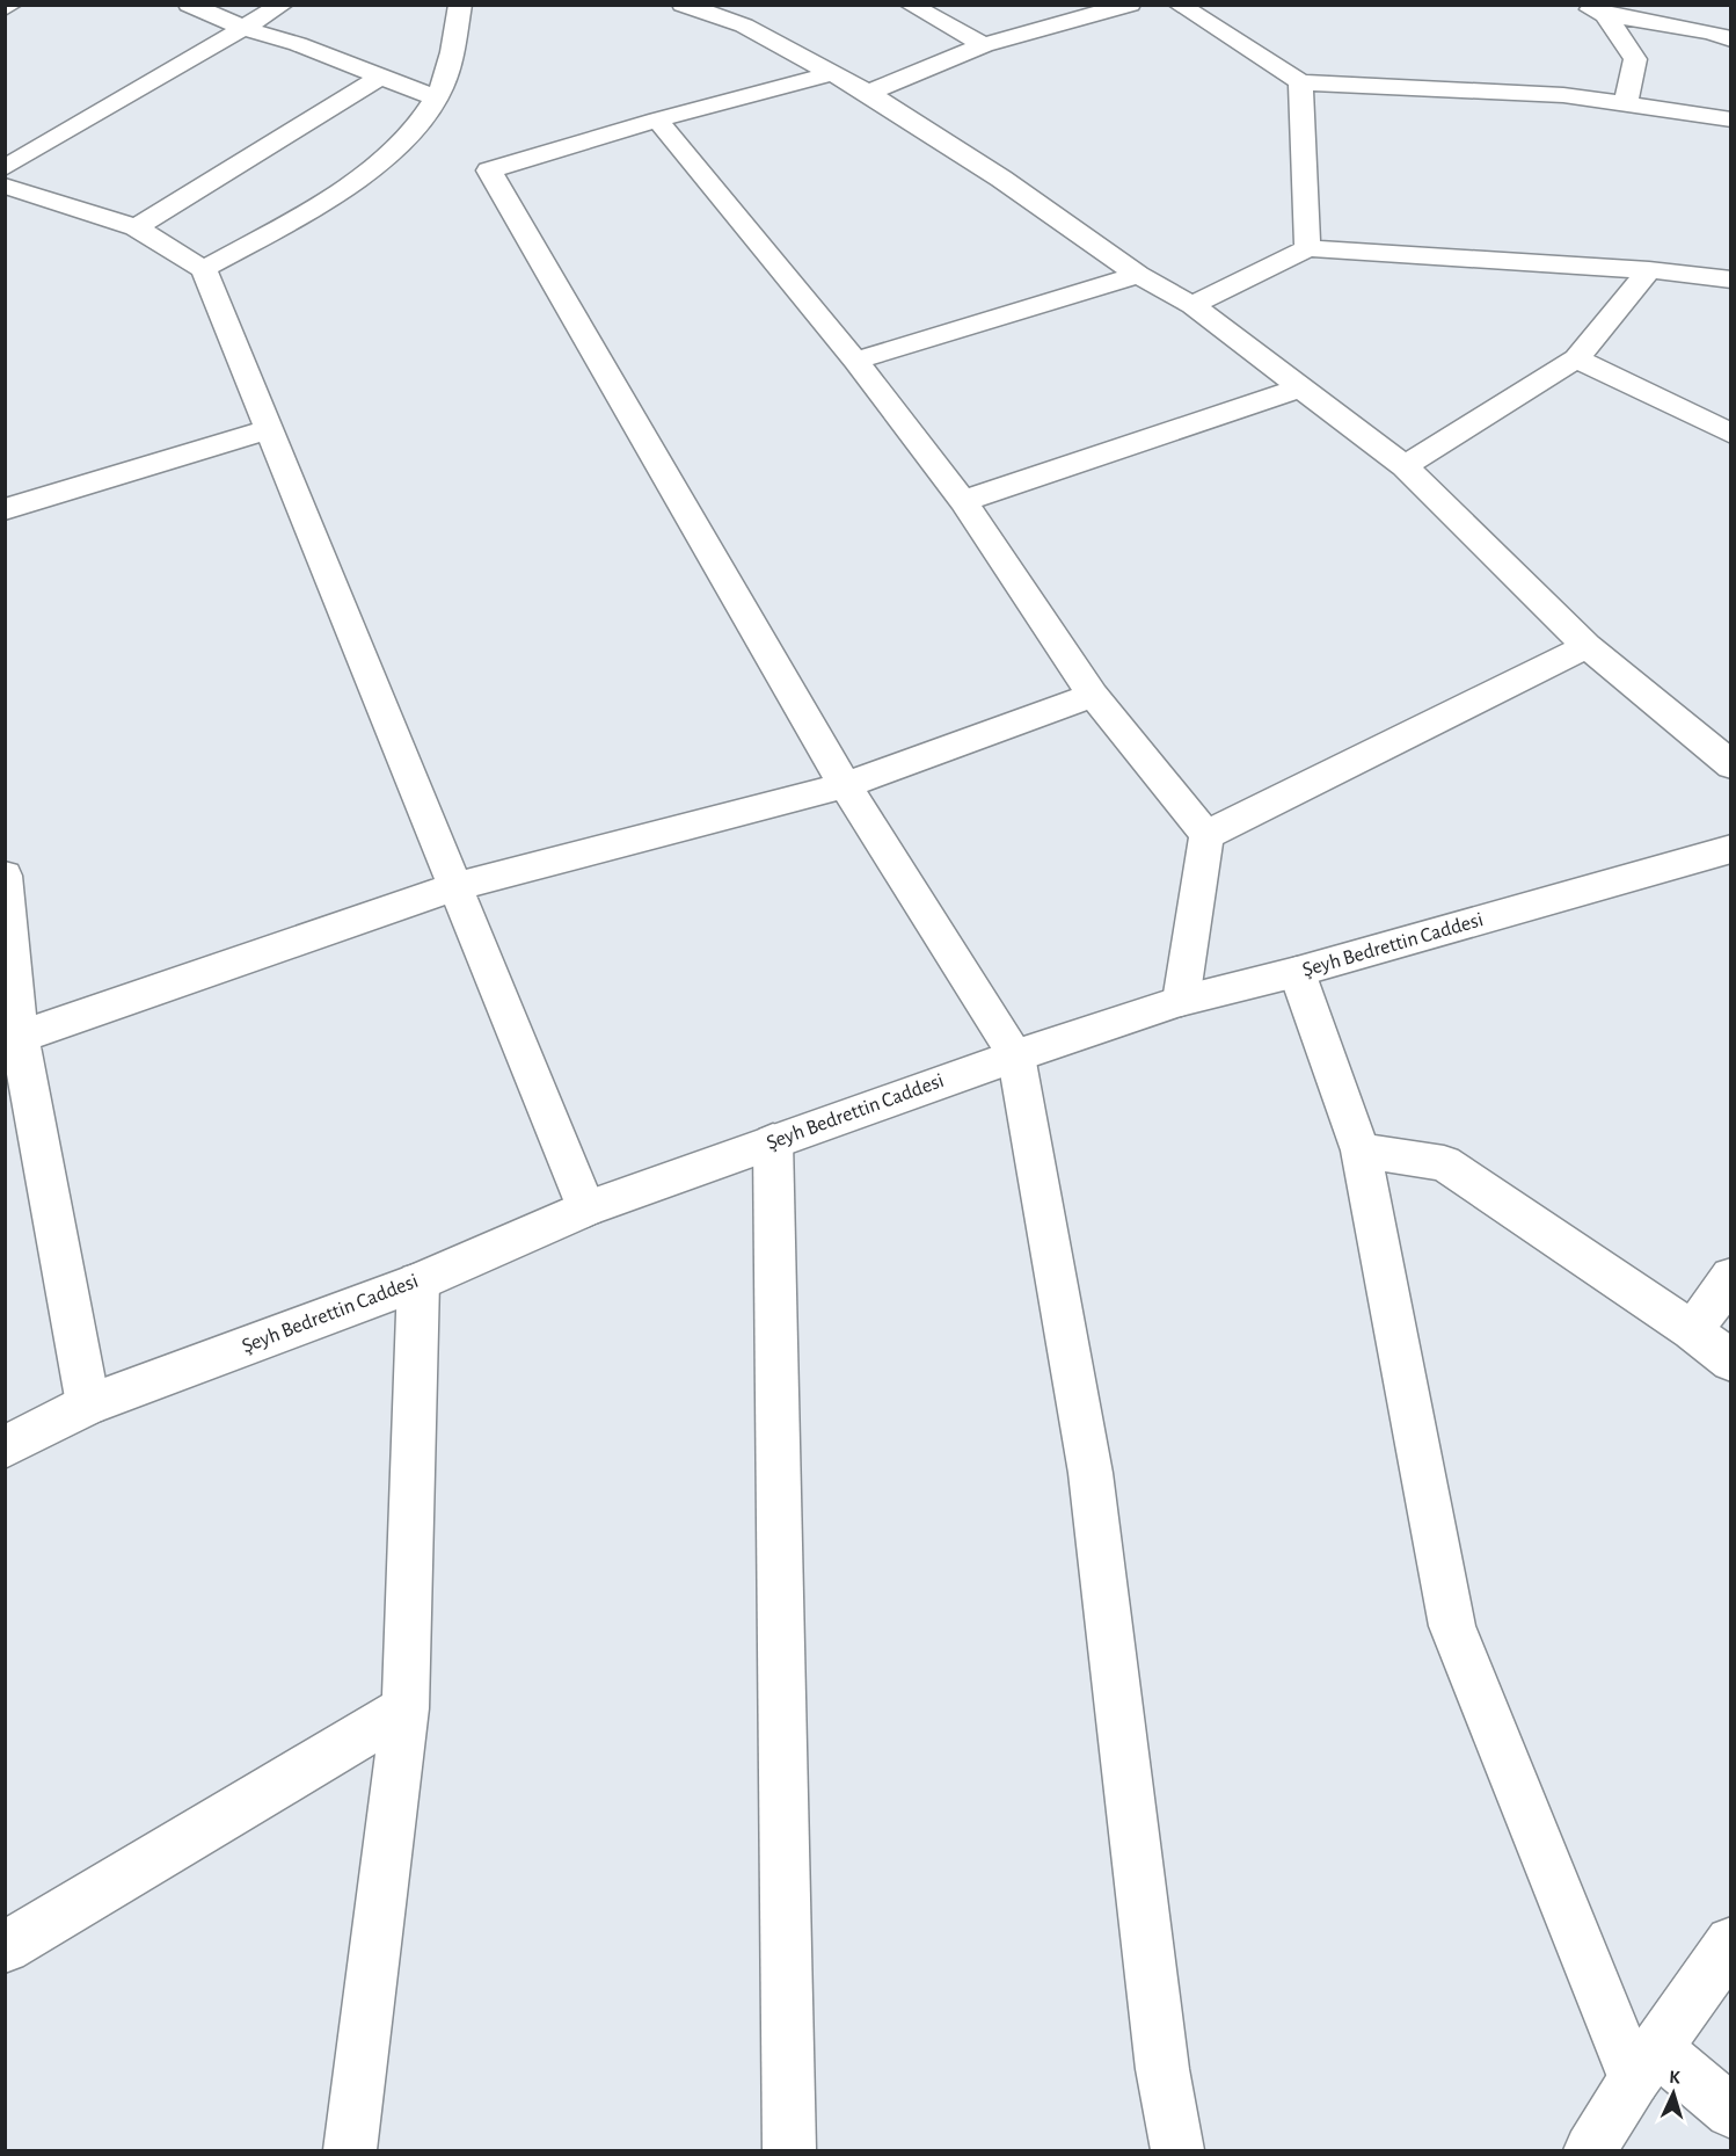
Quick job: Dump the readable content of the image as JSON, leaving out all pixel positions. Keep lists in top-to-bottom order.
{
  "streets": {
    "street": ["Şeyh Bedrettin Caddesi"]
  },
  "north": "top"
}
